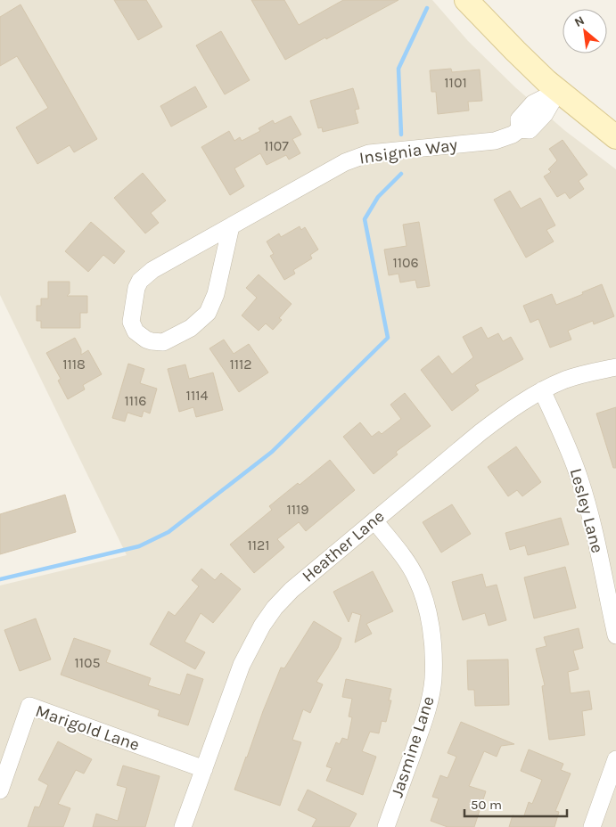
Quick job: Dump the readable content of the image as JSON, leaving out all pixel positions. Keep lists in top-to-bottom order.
{
  "streets": {
    "street": [
      "Insignia Way",
      "Lesley Lane",
      "Heather Lane",
      "Marigold Lane",
      "Jasmine Lane"
    ]
  },
  "crossings": [
    ["Lesley Lane", "Heather Lane"],
    ["Heather Lane", "Marigold Lane"],
    ["Heather Lane", "Jasmine Lane"]
  ],
  "house_numbers": [
    "1101",
    "1107",
    "1106",
    "1118",
    "1112",
    "1114",
    "1116",
    "1119",
    "1121",
    "1105"
  ],
  "scale_bar": "50 m",
  "north": "top left"
}
